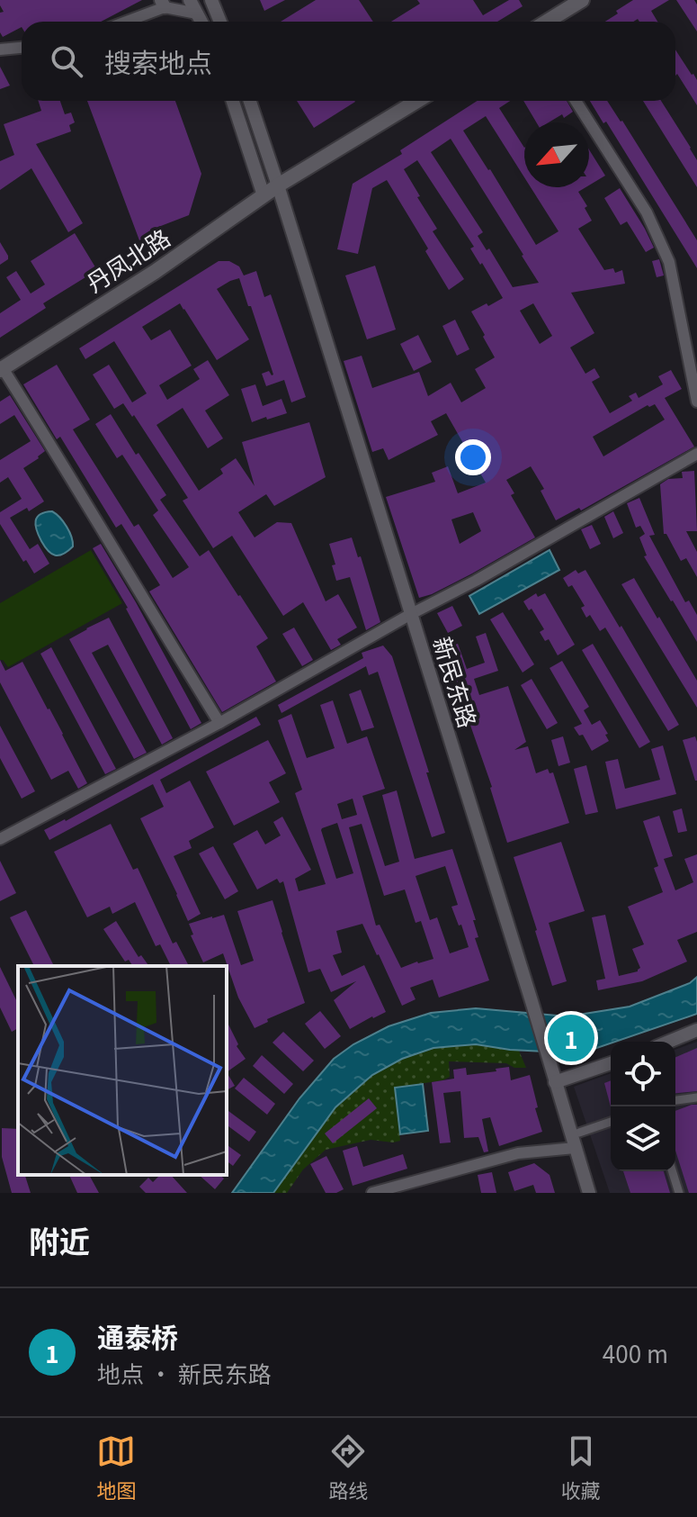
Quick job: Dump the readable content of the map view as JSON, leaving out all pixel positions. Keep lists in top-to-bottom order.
{
  "streets": {
    "main road": ["丹凤北路"],
    "street": ["新民东路"]
  },
  "crossings": [
    ["丹凤北路", "新民东路"]
  ],
  "north": "bottom left",
  "page": {
    "search": "搜索地点",
    "pins": "1",
    "heading": "附近",
    "list": [
      {
        "mark": "1",
        "name": "通泰桥",
        "note": "地点 · 新民东路",
        "value": "400 m"
      }
    ],
    "nav": ["地图", "路线", "收藏"]
  }
}
